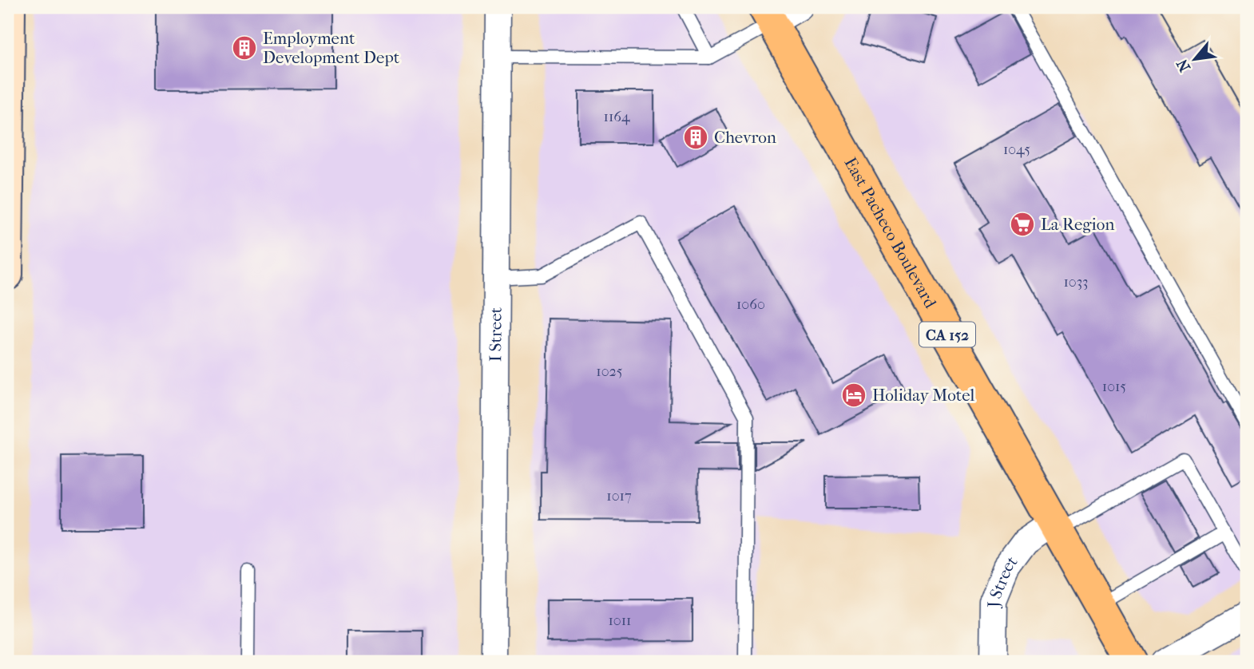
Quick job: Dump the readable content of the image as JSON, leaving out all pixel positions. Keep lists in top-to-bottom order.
{
  "streets": {
    "highway": ["East Pacheco Boulevard", "CA 152"],
    "street": ["I Street", "J Street"]
  },
  "crossings": [
    ["East Pacheco Boulevard", "J Street"]
  ],
  "places": {
    "building": ["Employment Development Dept", "Chevron"],
    "supermarket": ["La Region"],
    "hotel": ["Holiday Motel"]
  },
  "house_numbers": [
    "1164",
    "1045",
    "1033",
    "1060",
    "1025",
    "1015",
    "1017",
    "1011"
  ],
  "north": "bottom left"
}
